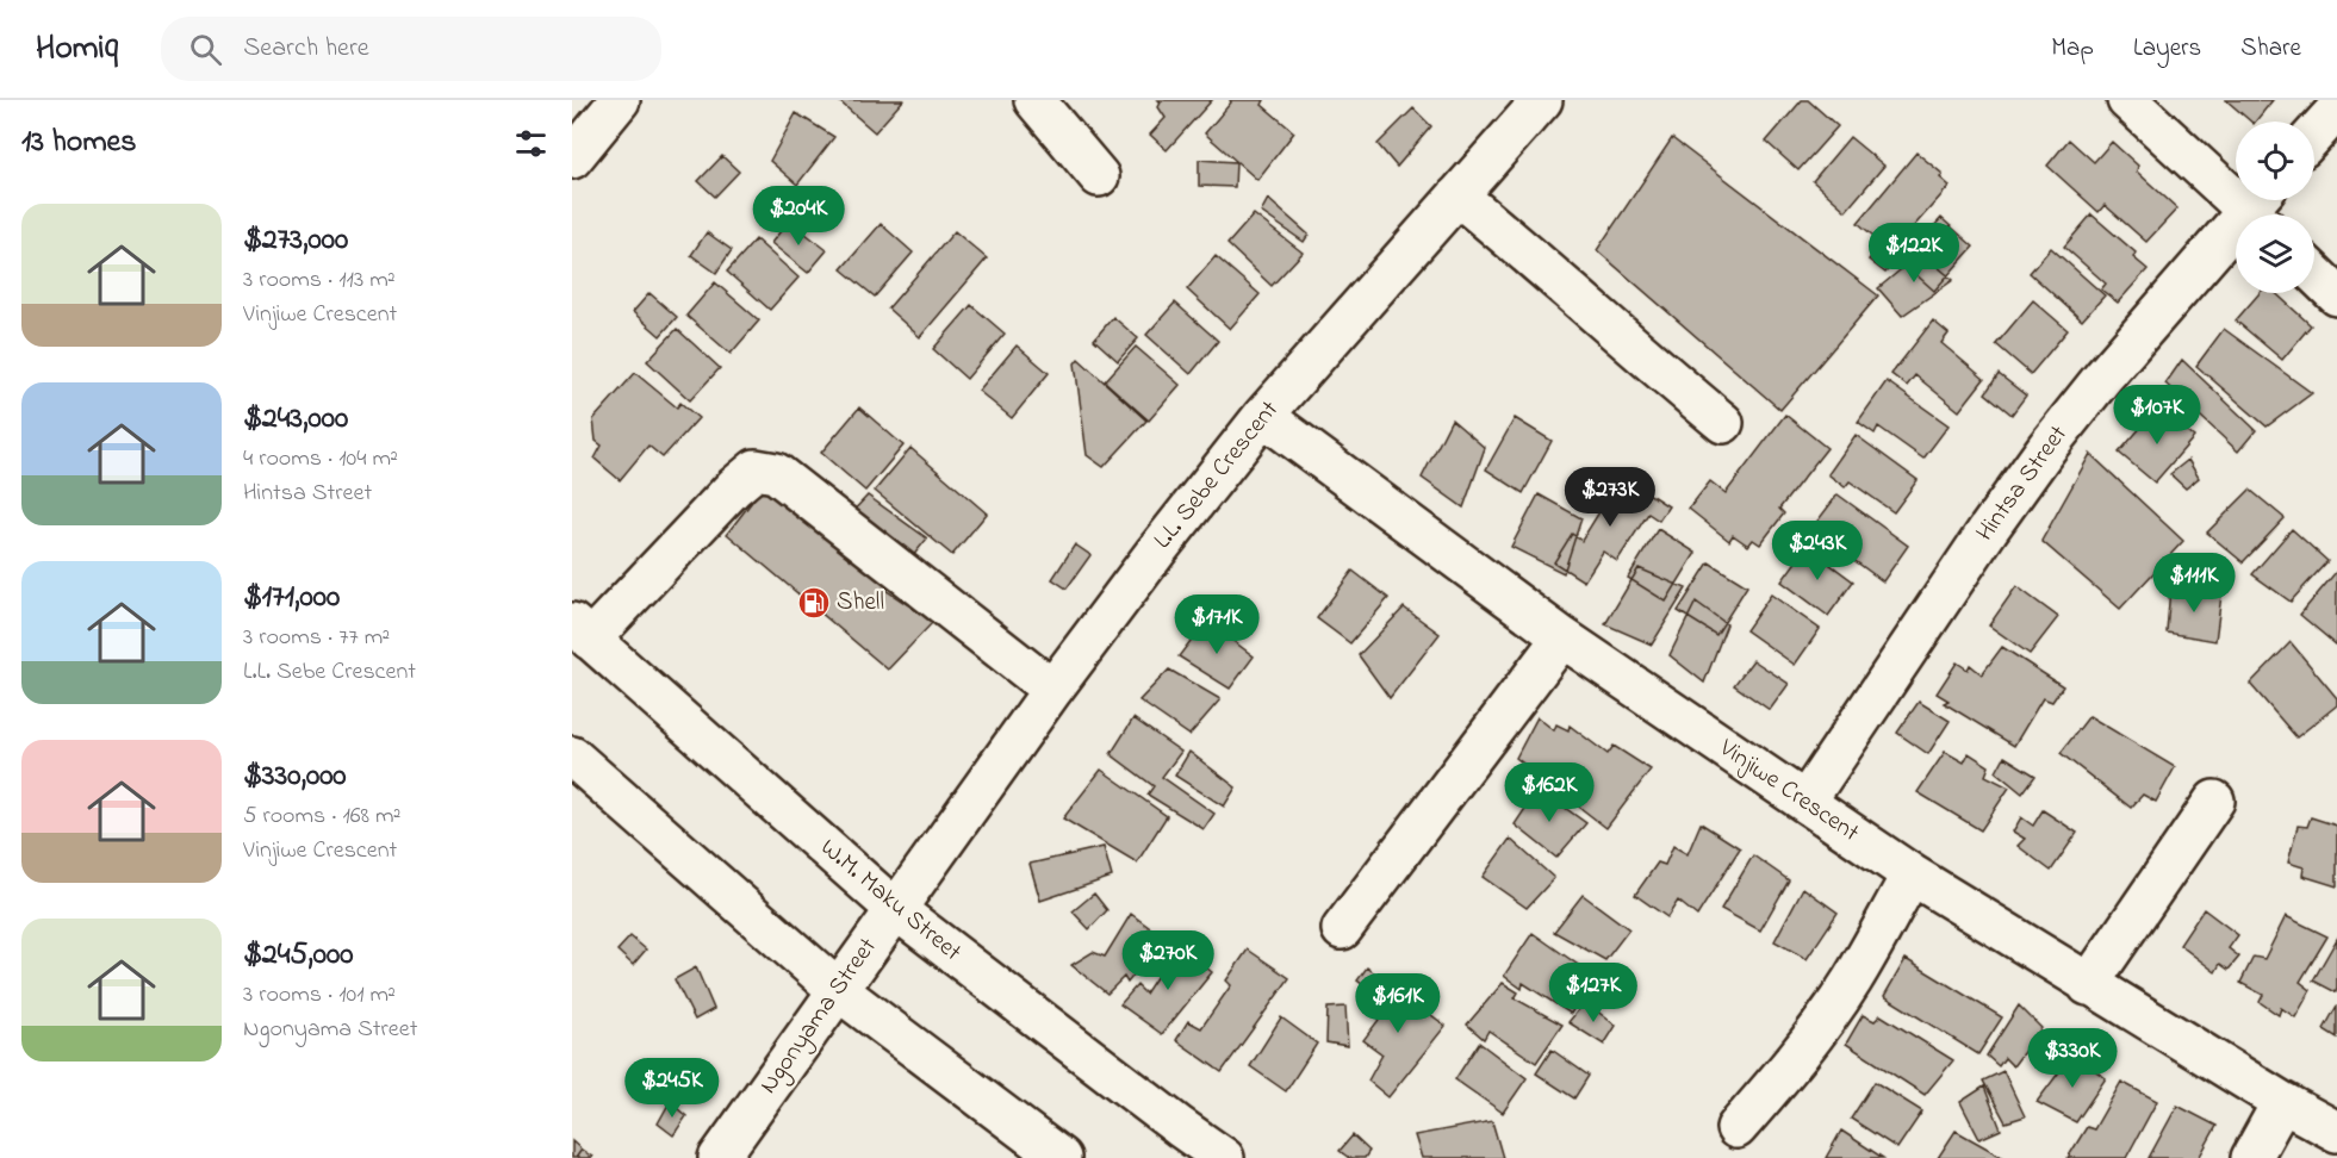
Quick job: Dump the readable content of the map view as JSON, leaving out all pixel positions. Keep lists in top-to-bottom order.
{
  "streets": {
    "street": [
      "L.L. Sebe Crescent",
      "Hintsa Street",
      "Vinjiwe Crescent",
      "W.M. Maku Street",
      "Ngonyama Street"
    ]
  },
  "crossings": [
    ["L.L. Sebe Crescent", "Vinjiwe Crescent"],
    ["L.L. Sebe Crescent", "W.M. Maku Street"],
    ["L.L. Sebe Crescent", "Ngonyama Street"],
    ["Hintsa Street", "Vinjiwe Crescent"],
    ["W.M. Maku Street", "Ngonyama Street"]
  ],
  "places": {
    "fuel station": ["Shell"]
  },
  "page": {
    "header": "Homiq",
    "search": "Search here",
    "nav": ["Map", "Layers", "Share"],
    "heading": "13 homes",
    "list": [
      {
        "name": "$273,000",
        "note": "3 rooms · 113 m² · Vinjiwe Crescent"
      },
      {
        "name": "$243,000",
        "note": "4 rooms · 104 m² · Hintsa Street"
      },
      {
        "name": "$171,000",
        "note": "3 rooms · 77 m² · L.L. Sebe Crescent"
      },
      {
        "name": "$330,000",
        "note": "5 rooms · 168 m² · Vinjiwe Crescent"
      },
      {
        "name": "$245,000",
        "note": "3 rooms · 101 m² · Ngonyama Street"
      }
    ],
    "price": [
      "$204K",
      "$122K",
      "$107K",
      "$273K",
      "$243K",
      "$111K",
      "$171K",
      "$162K",
      "$270K",
      "$127K",
      "$161K",
      "$330K",
      "$245K"
    ]
  }
}
